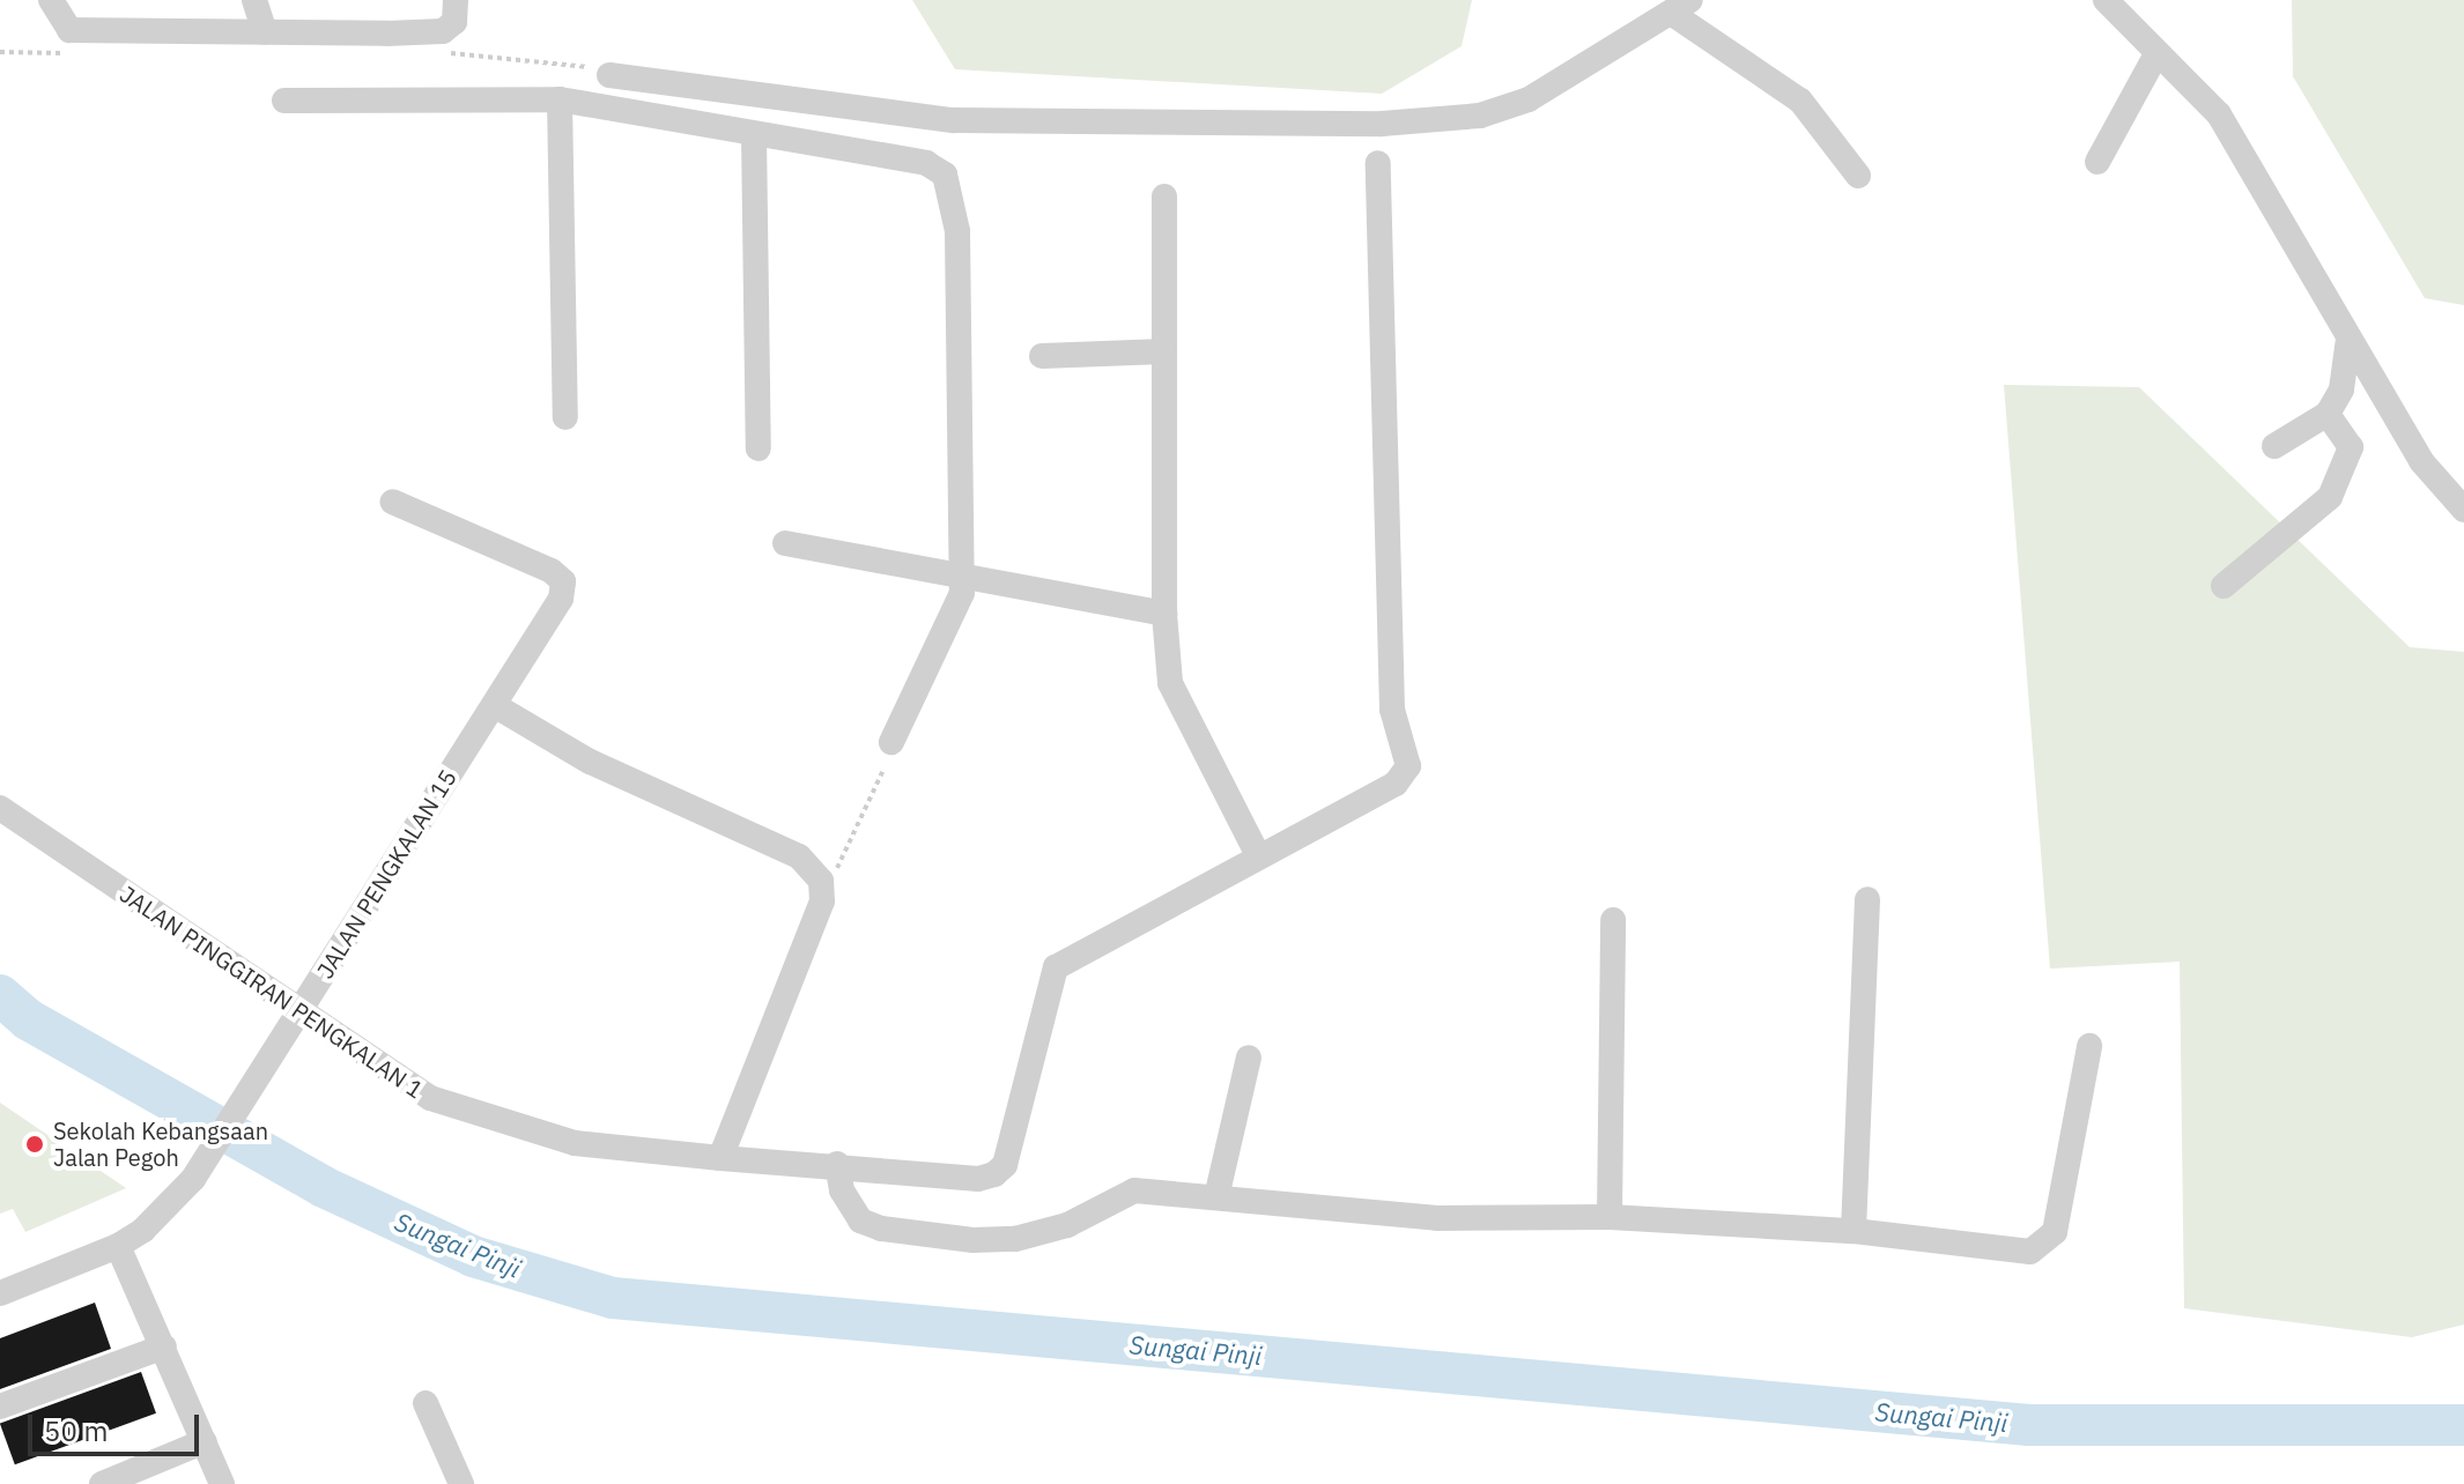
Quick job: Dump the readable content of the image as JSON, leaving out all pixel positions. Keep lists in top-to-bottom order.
{
  "streets": {
    "street": ["JALAN PENGKALAN 15", "JALAN PINGGIRAN PENGKALAN 1"]
  },
  "crossings": [
    ["JALAN PENGKALAN 15", "JALAN PINGGIRAN PENGKALAN 1"]
  ],
  "water": ["Sungai Pinji"],
  "places": ["Sekolah Kebangsaan Jalan Pegoh"],
  "scale_bar": "50 m"
}
